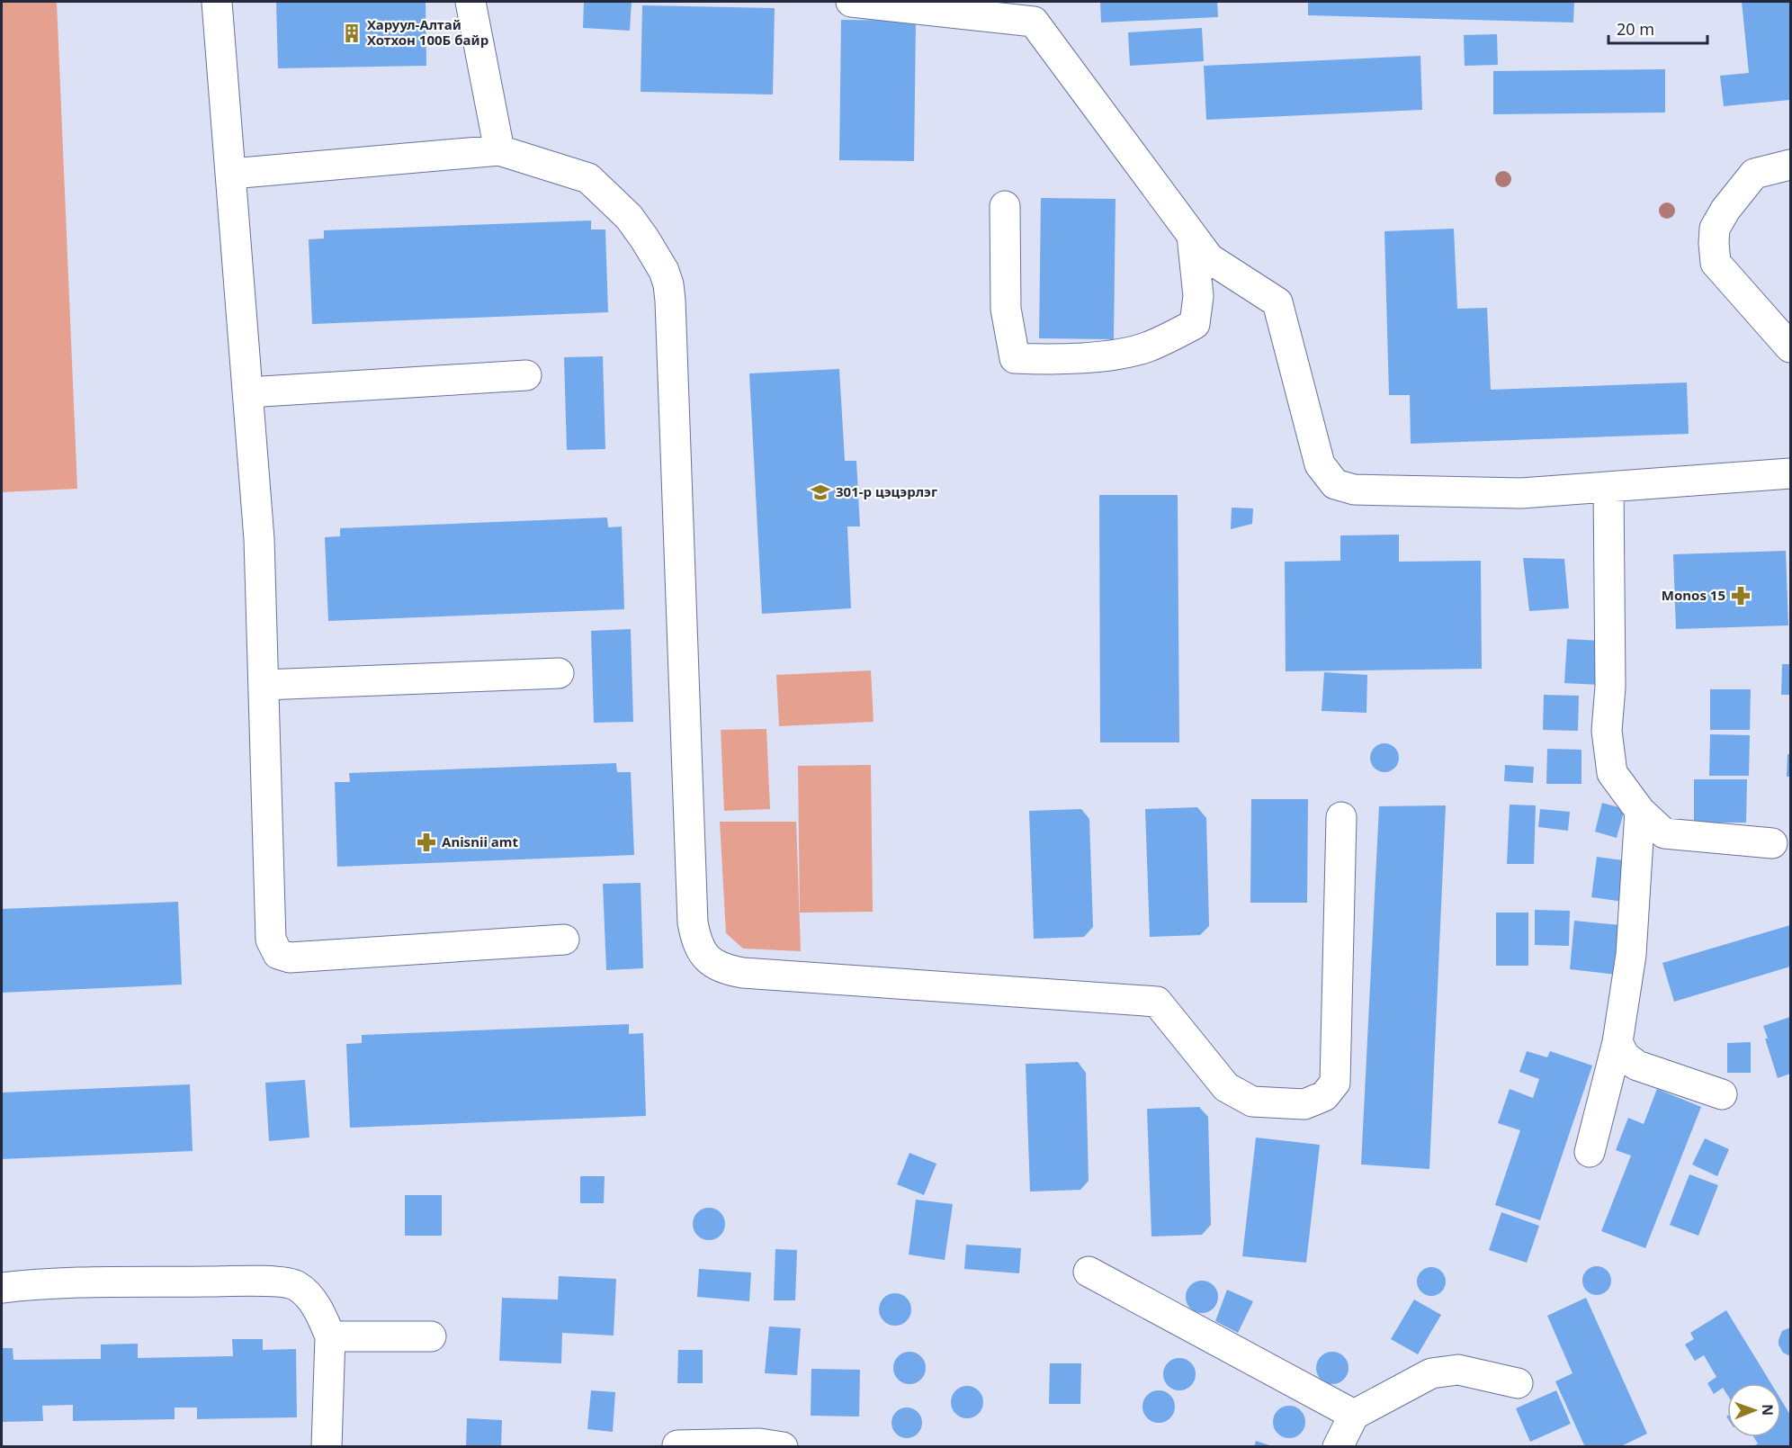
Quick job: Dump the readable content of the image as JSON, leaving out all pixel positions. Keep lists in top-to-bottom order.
{
  "places": {
    "building": ["Харуул-Алтай Хотхон 100Б байр"],
    "school or university": ["301-р цэцэрлэг"],
    "pharmacy": ["Monos 15", "Anisnii amt"]
  },
  "scale_bar": "20 m",
  "north": "right"
}
